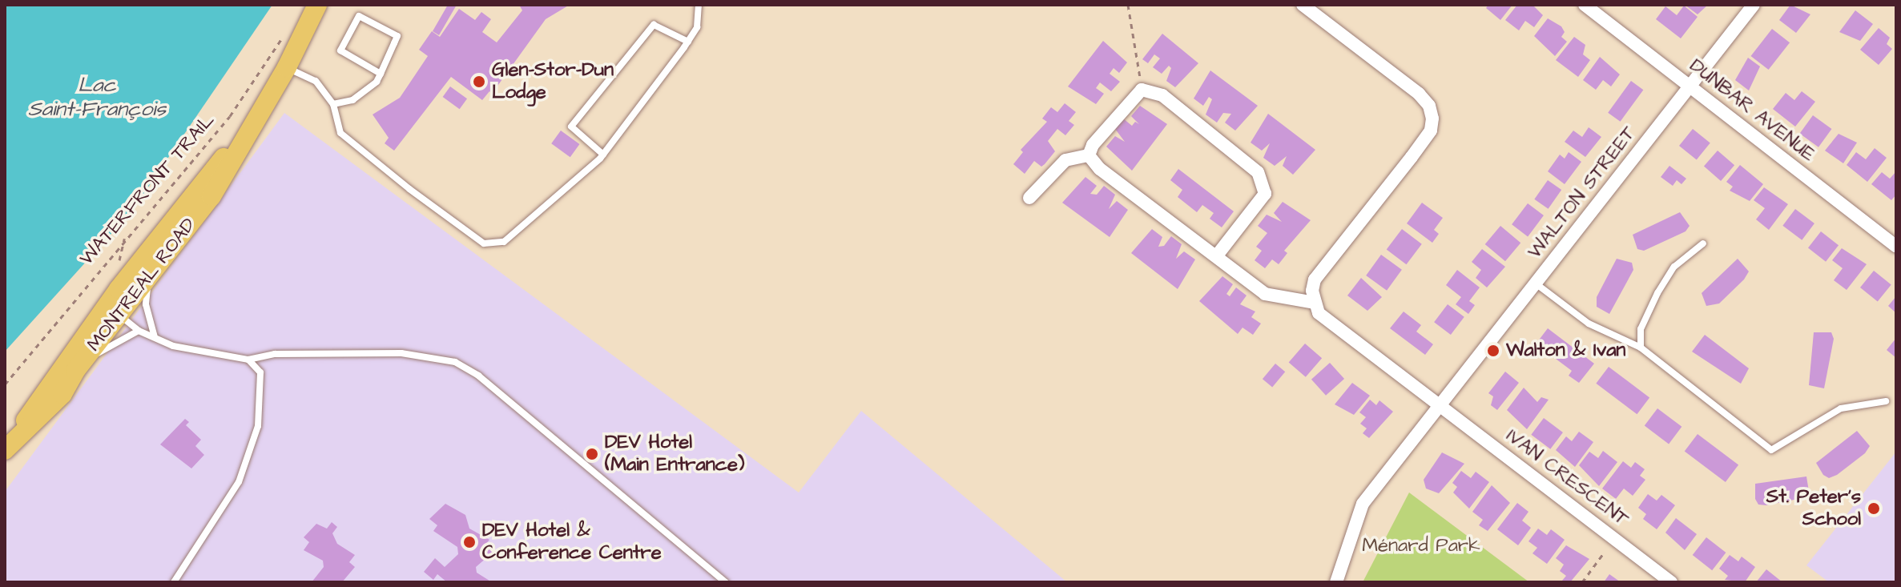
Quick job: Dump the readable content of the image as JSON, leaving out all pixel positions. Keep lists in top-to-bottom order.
{
  "streets": {
    "main road": ["MONTREAL ROAD"],
    "street": ["DUNBAR AVENUE", "WALTON STREET", "IVAN CRESCENT"],
    "path": ["WATERFRONT TRAIL"]
  },
  "crossings": [
    ["DUNBAR AVENUE", "WALTON STREET"],
    ["WALTON STREET", "IVAN CRESCENT"]
  ],
  "water": ["Lac Saint-François"],
  "parks": ["Ménard Park"],
  "places": [
    "Glen-Stor-Dun Lodge",
    "Walton & Ivan",
    "DEV Hotel (Main Entrance)",
    "St. Peter's School",
    "DEV Hotel & Conference Centre"
  ]
}
